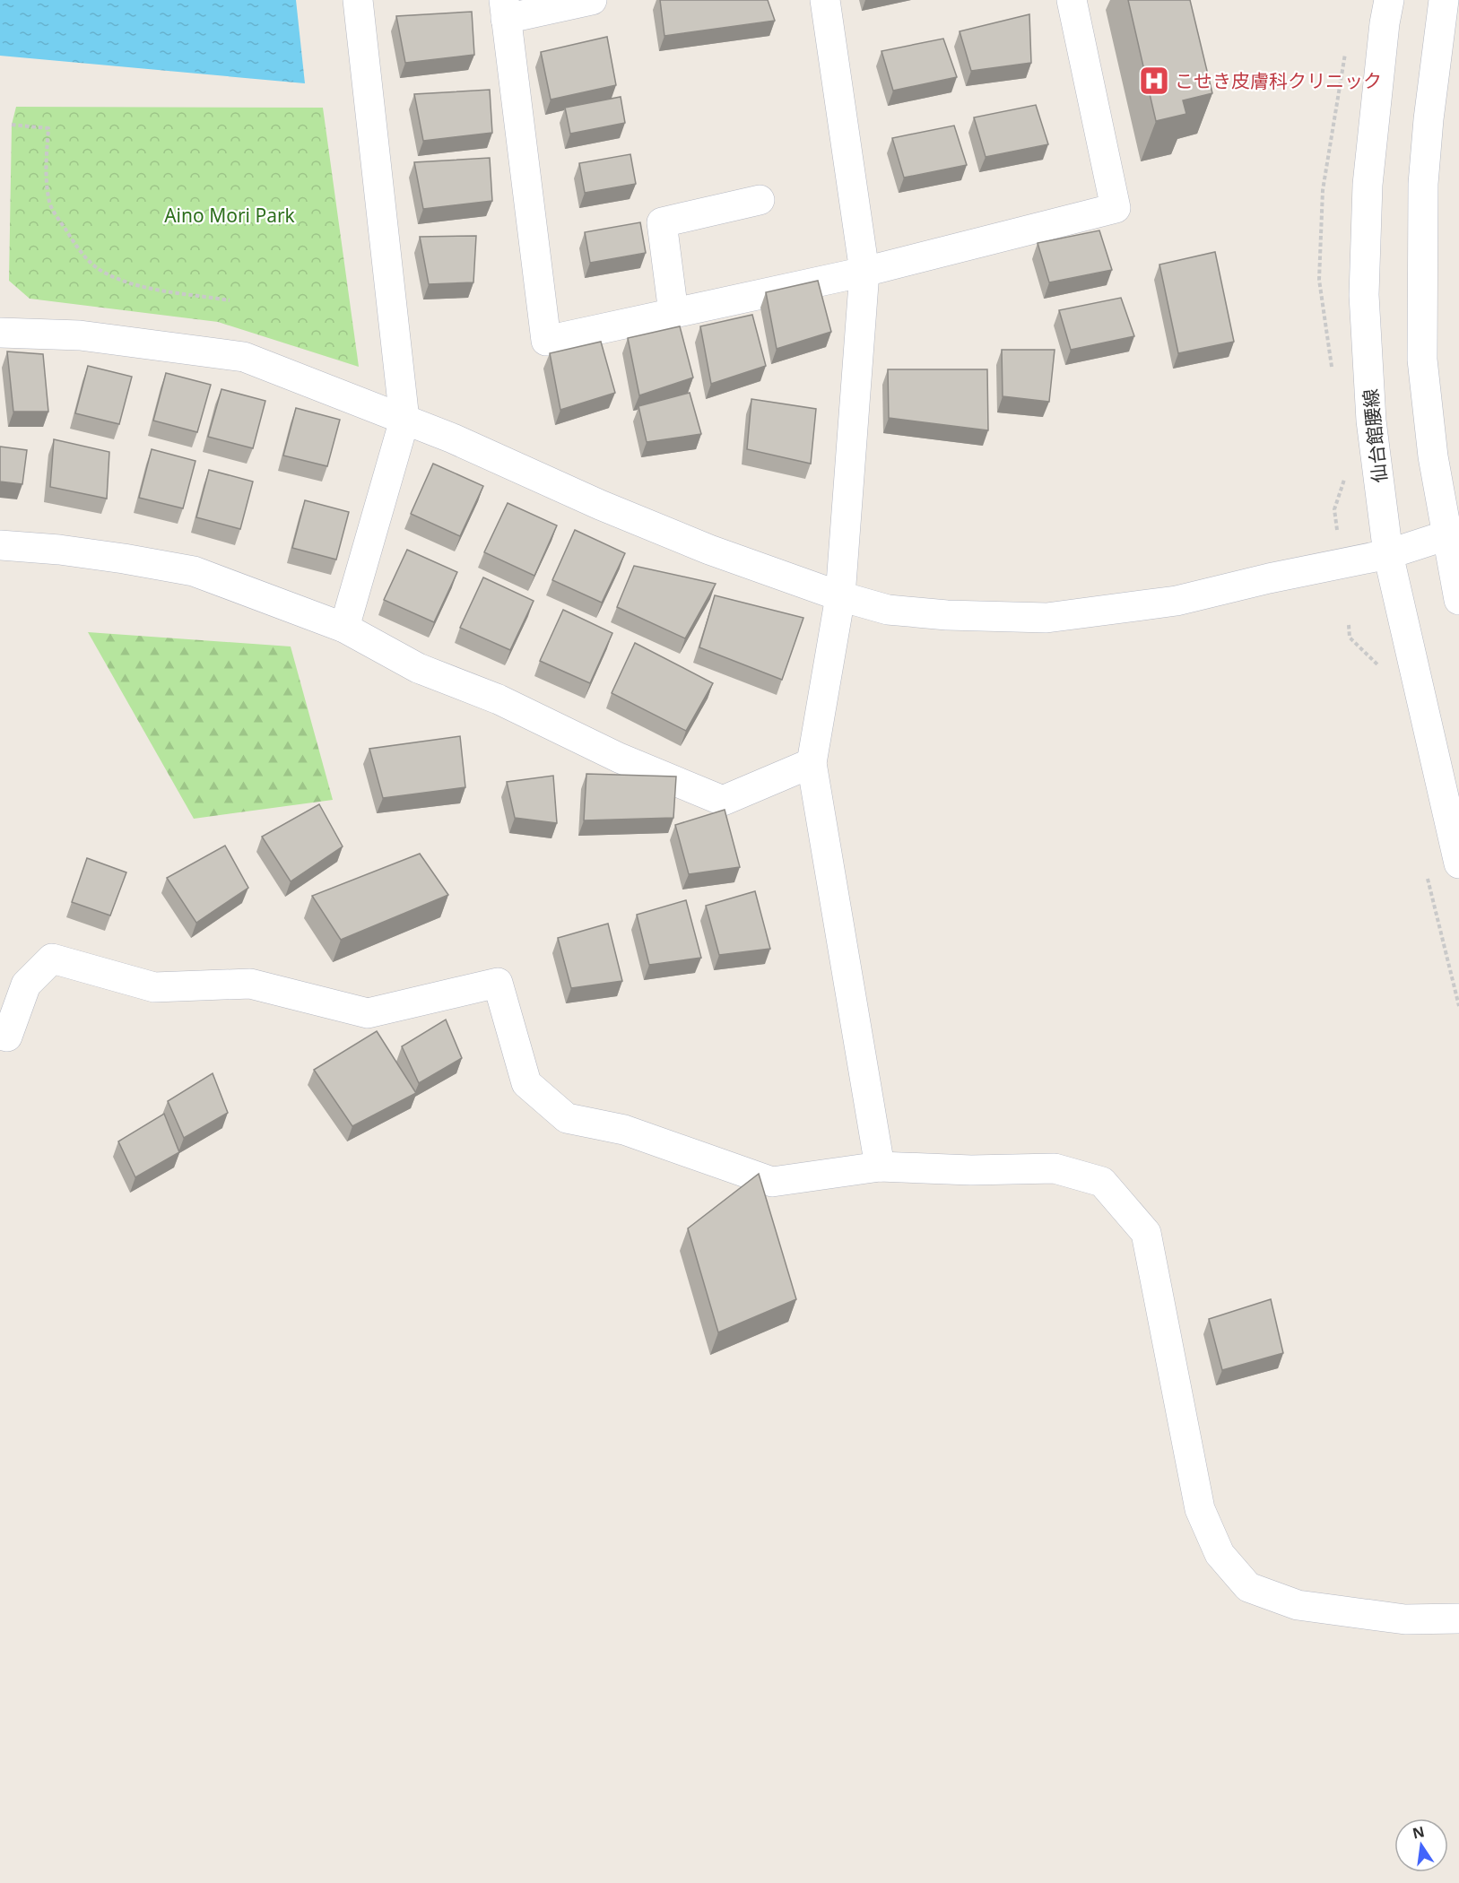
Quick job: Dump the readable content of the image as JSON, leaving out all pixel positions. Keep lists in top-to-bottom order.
{
  "streets": {
    "street": ["仙台館腰線"]
  },
  "parks": ["Aino Mori Park"],
  "places": {
    "hospital": ["こせき皮膚科クリニック"]
  },
  "north": "top"
}
